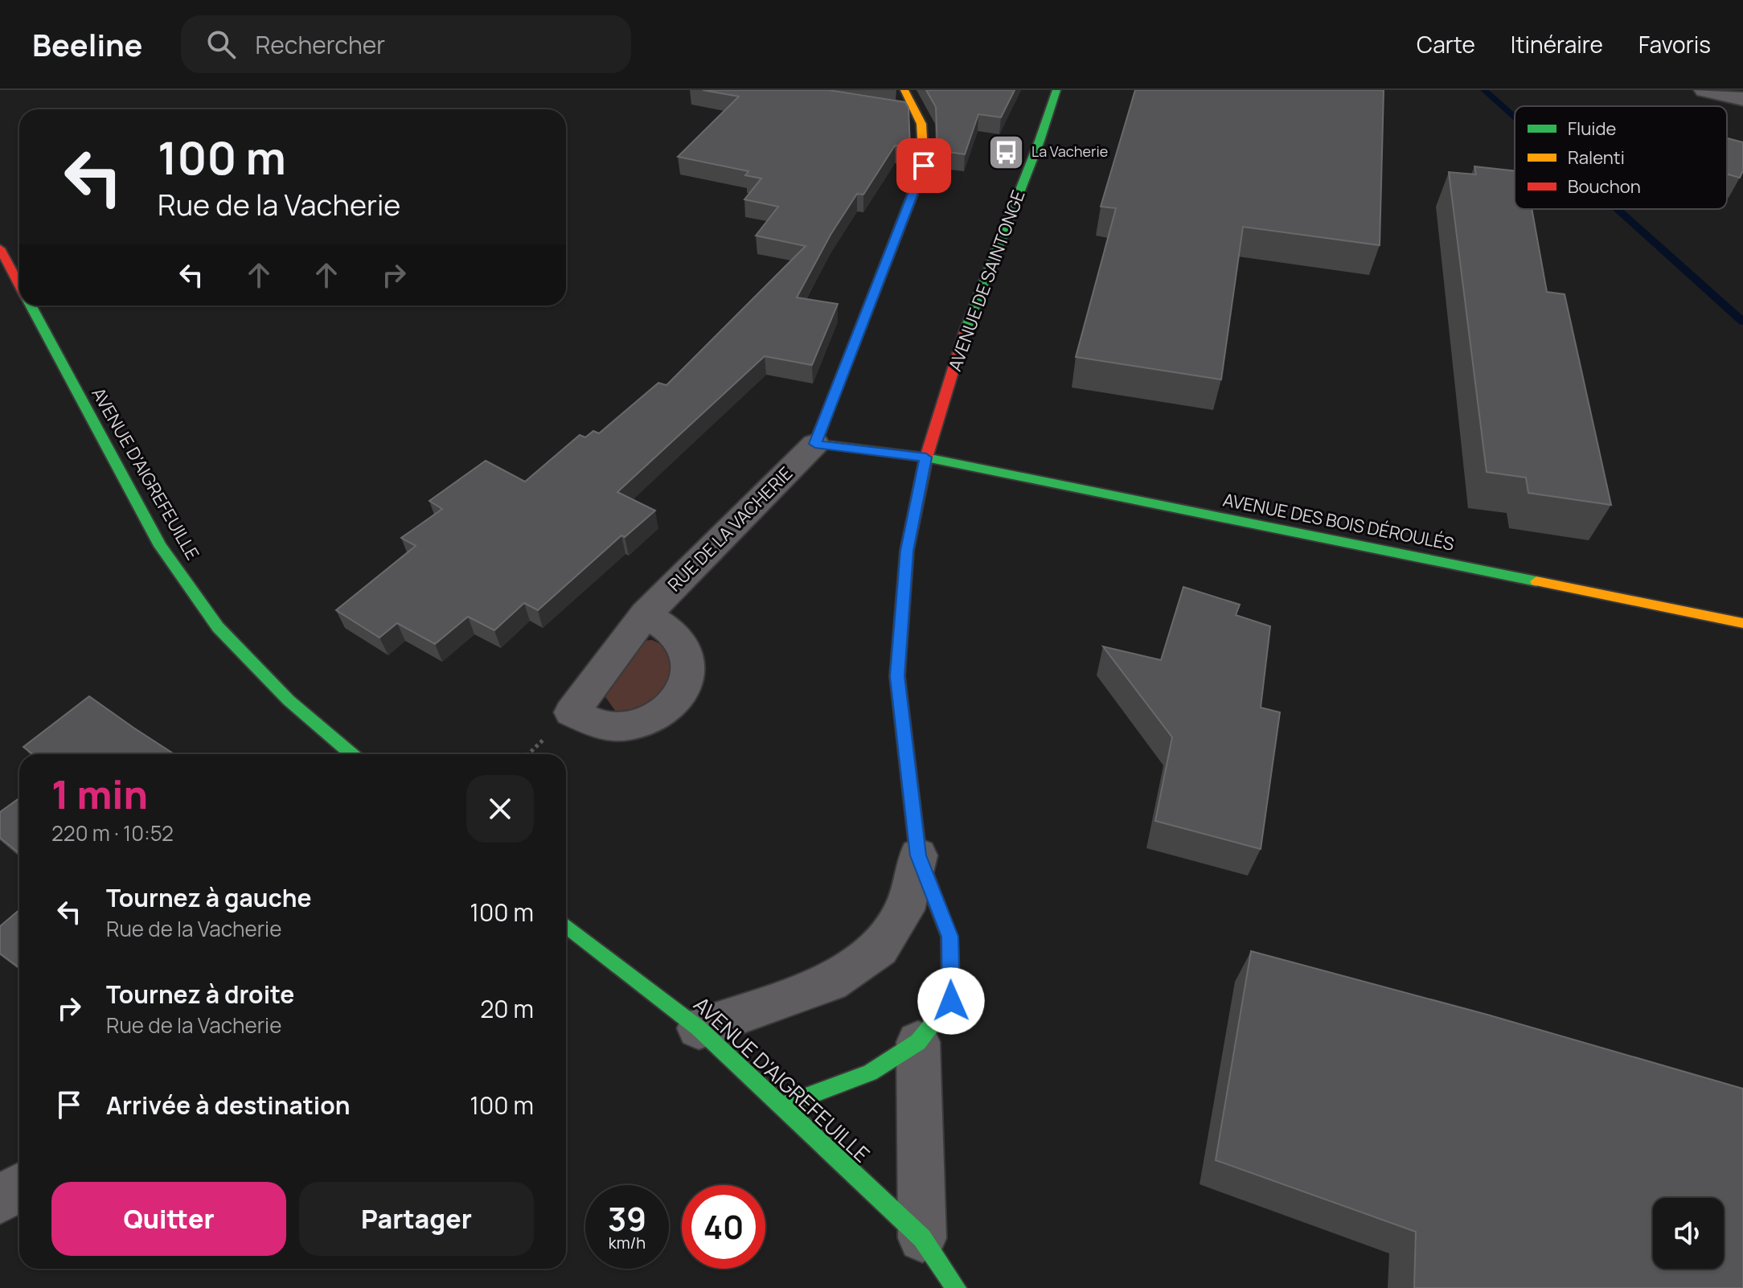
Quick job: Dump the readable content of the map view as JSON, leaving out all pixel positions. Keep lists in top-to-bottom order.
{
  "streets": {
    "street": [
      "AVENUE DE SAINTONGE",
      "AVENUE D'AIGREFEUILLE",
      "AVENUE DES BOIS DÉROULÉS",
      "RUE DE LA VACHERIE"
    ]
  },
  "crossings": [
    ["AVENUE DE SAINTONGE", "AVENUE D'AIGREFEUILLE"],
    ["AVENUE DE SAINTONGE", "AVENUE DES BOIS DÉROULÉS"]
  ],
  "places": {
    "bus stop": ["La Vacherie"]
  },
  "legend": ["Fluide", "Ralenti", "Bouchon"],
  "page": {
    "header": "Beeline",
    "search": "Rechercher",
    "nav": ["Carte", "Itinéraire", "Favoris"],
    "turn": ["100 m", "Rue de la Vacherie"],
    "heading": ["1 min", "220 m · 10:52"],
    "list": [
      {
        "name": "Tournez à gauche",
        "note": "Rue de la Vacherie",
        "value": "100 m"
      },
      {
        "name": "Tournez à droite",
        "note": "Rue de la Vacherie",
        "value": "20 m"
      },
      {
        "name": "Arrivée à destination",
        "value": "100 m"
      }
    ],
    "buttons": ["Quitter", "Partager"],
    "speed": "39 km/h",
    "limit": "40"
  }
}
